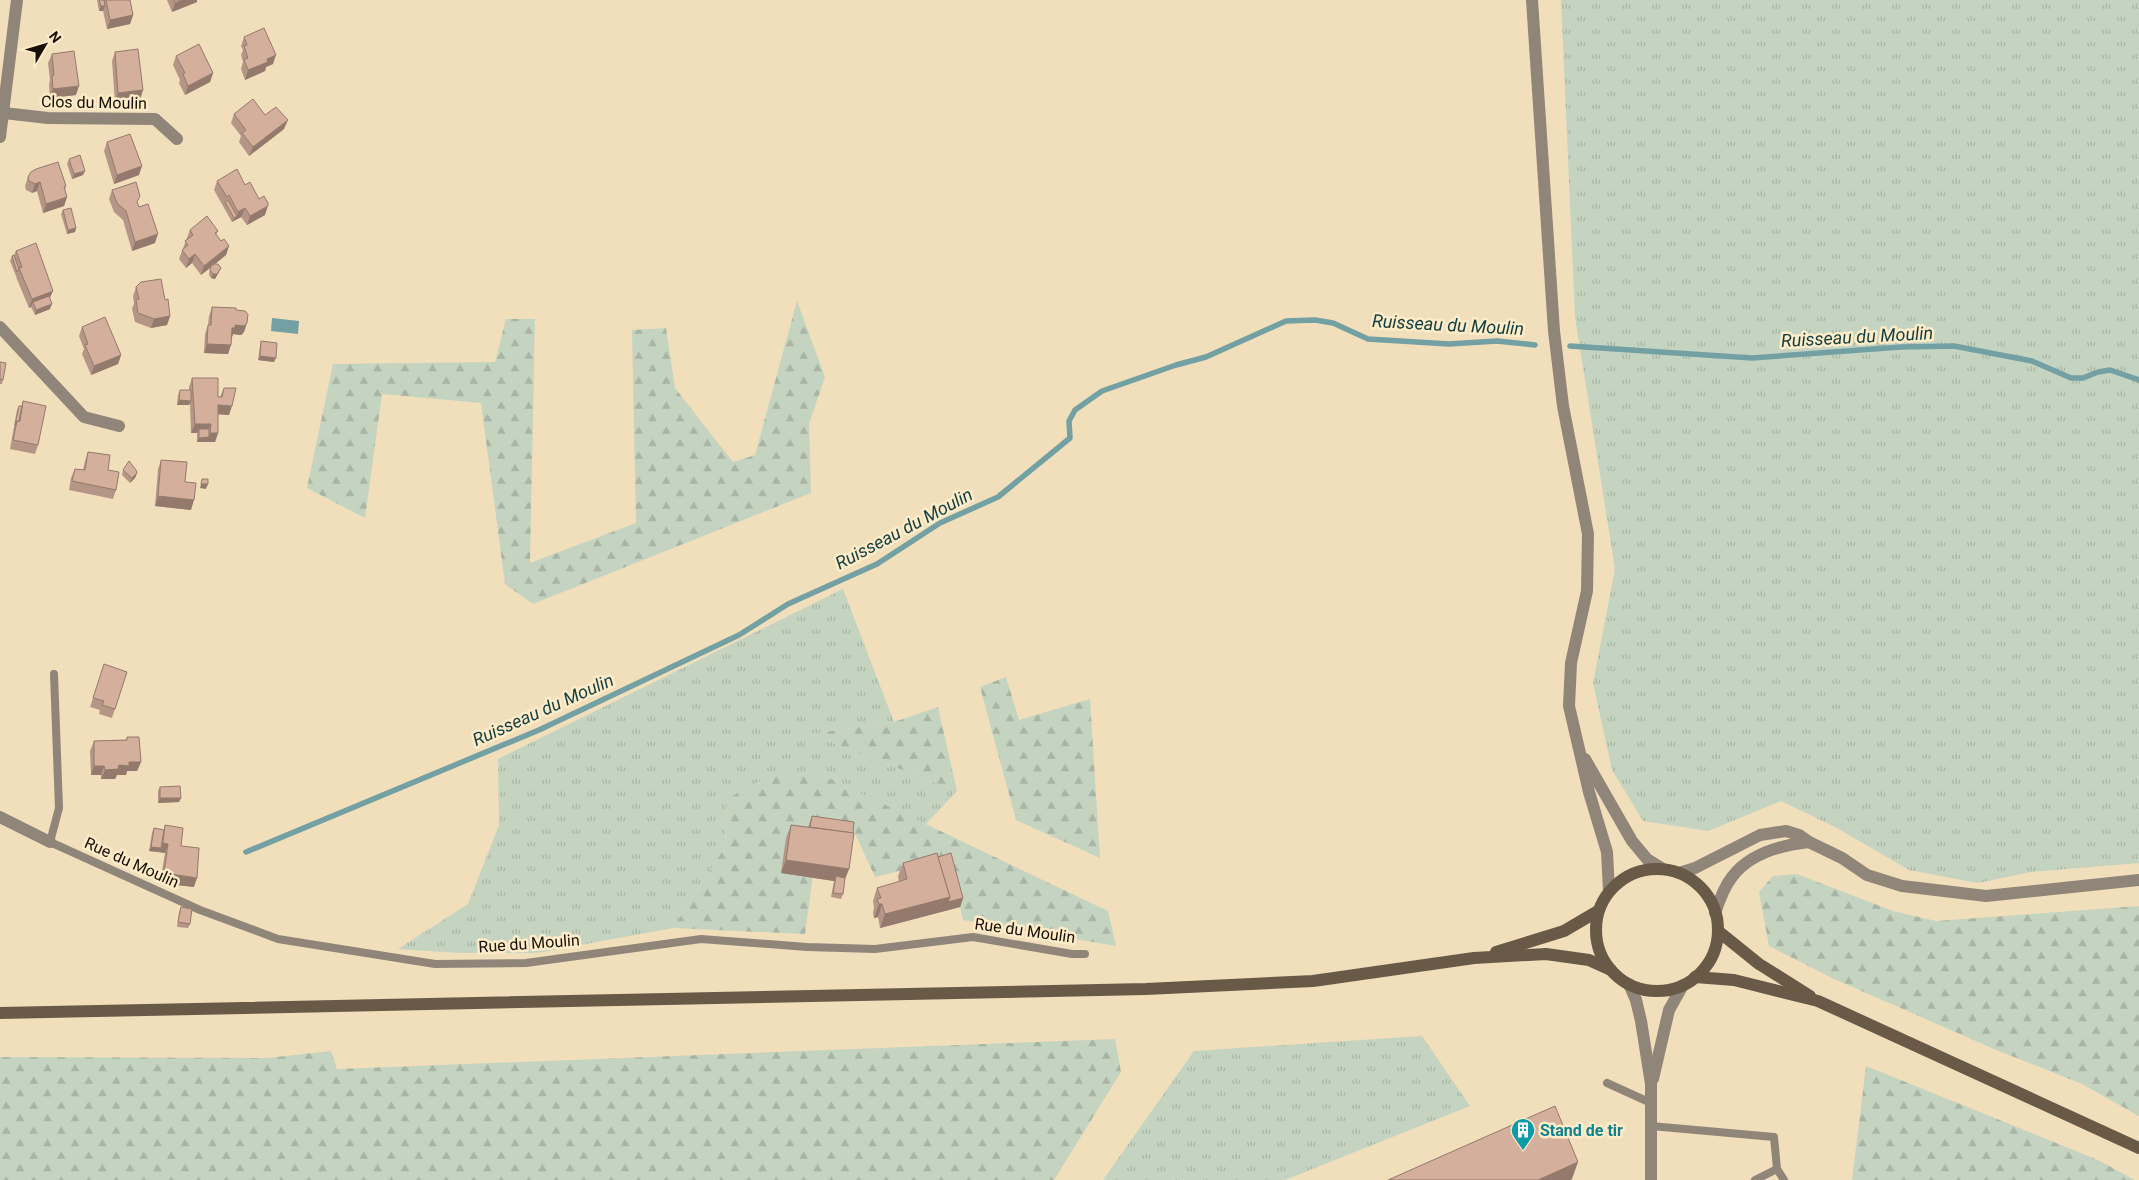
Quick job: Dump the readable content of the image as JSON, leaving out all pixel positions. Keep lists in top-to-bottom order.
{
  "streets": {
    "street": ["Clos du Moulin", "Rue du Moulin"]
  },
  "water": ["Ruisseau du Moulin"],
  "places": {
    "building": ["Stand de tir"]
  },
  "north": "top right"
}
